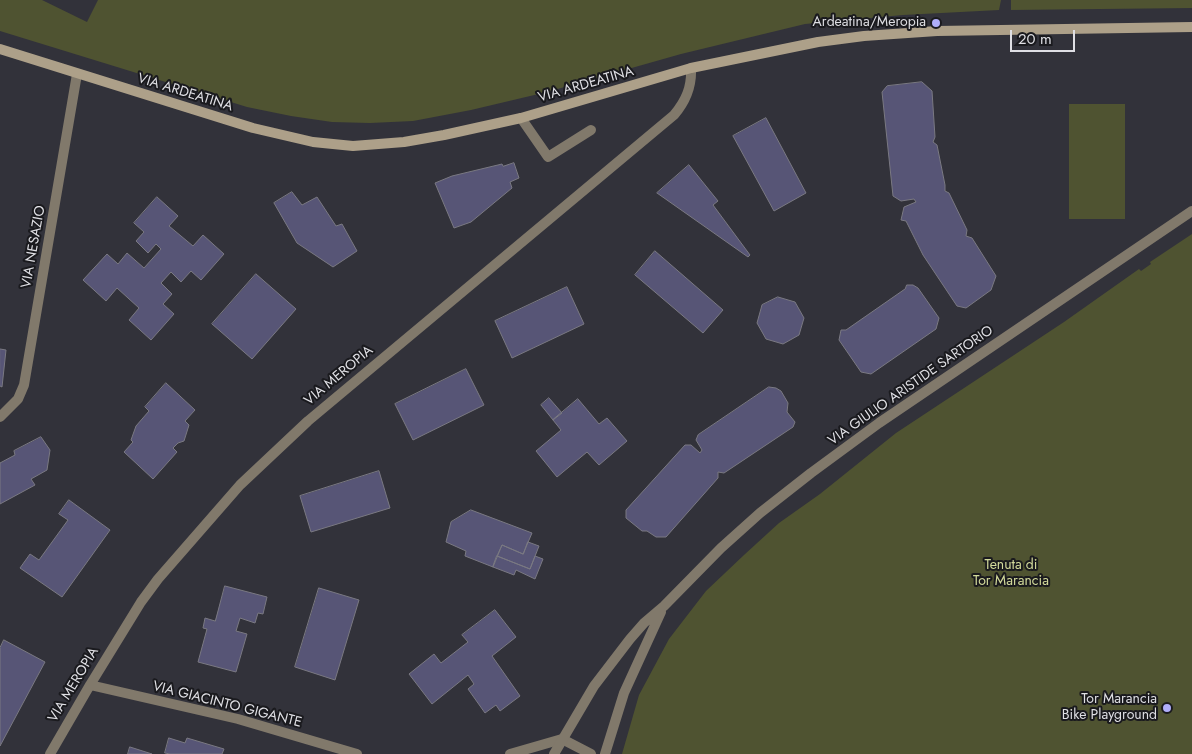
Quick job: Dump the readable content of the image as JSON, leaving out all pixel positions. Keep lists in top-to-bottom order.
{
  "streets": {
    "main road": ["VIA ARDEATINA"],
    "street": [
      "VIA NESAZIO",
      "VIA MEROPIA",
      "VIA GIULIO ARISTIDE SARTORIO",
      "VIA GIACINTO GIGANTE"
    ]
  },
  "crossings": [
    ["VIA ARDEATINA", "VIA NESAZIO"],
    ["VIA ARDEATINA", "VIA MEROPIA"],
    ["VIA MEROPIA", "VIA GIACINTO GIGANTE"]
  ],
  "parks": ["Tenuta di Tor Marancia"],
  "places": ["Ardeatina/Meropia", "Tor Marancia Bike Playground"],
  "scale_bar": "20 m"
}
